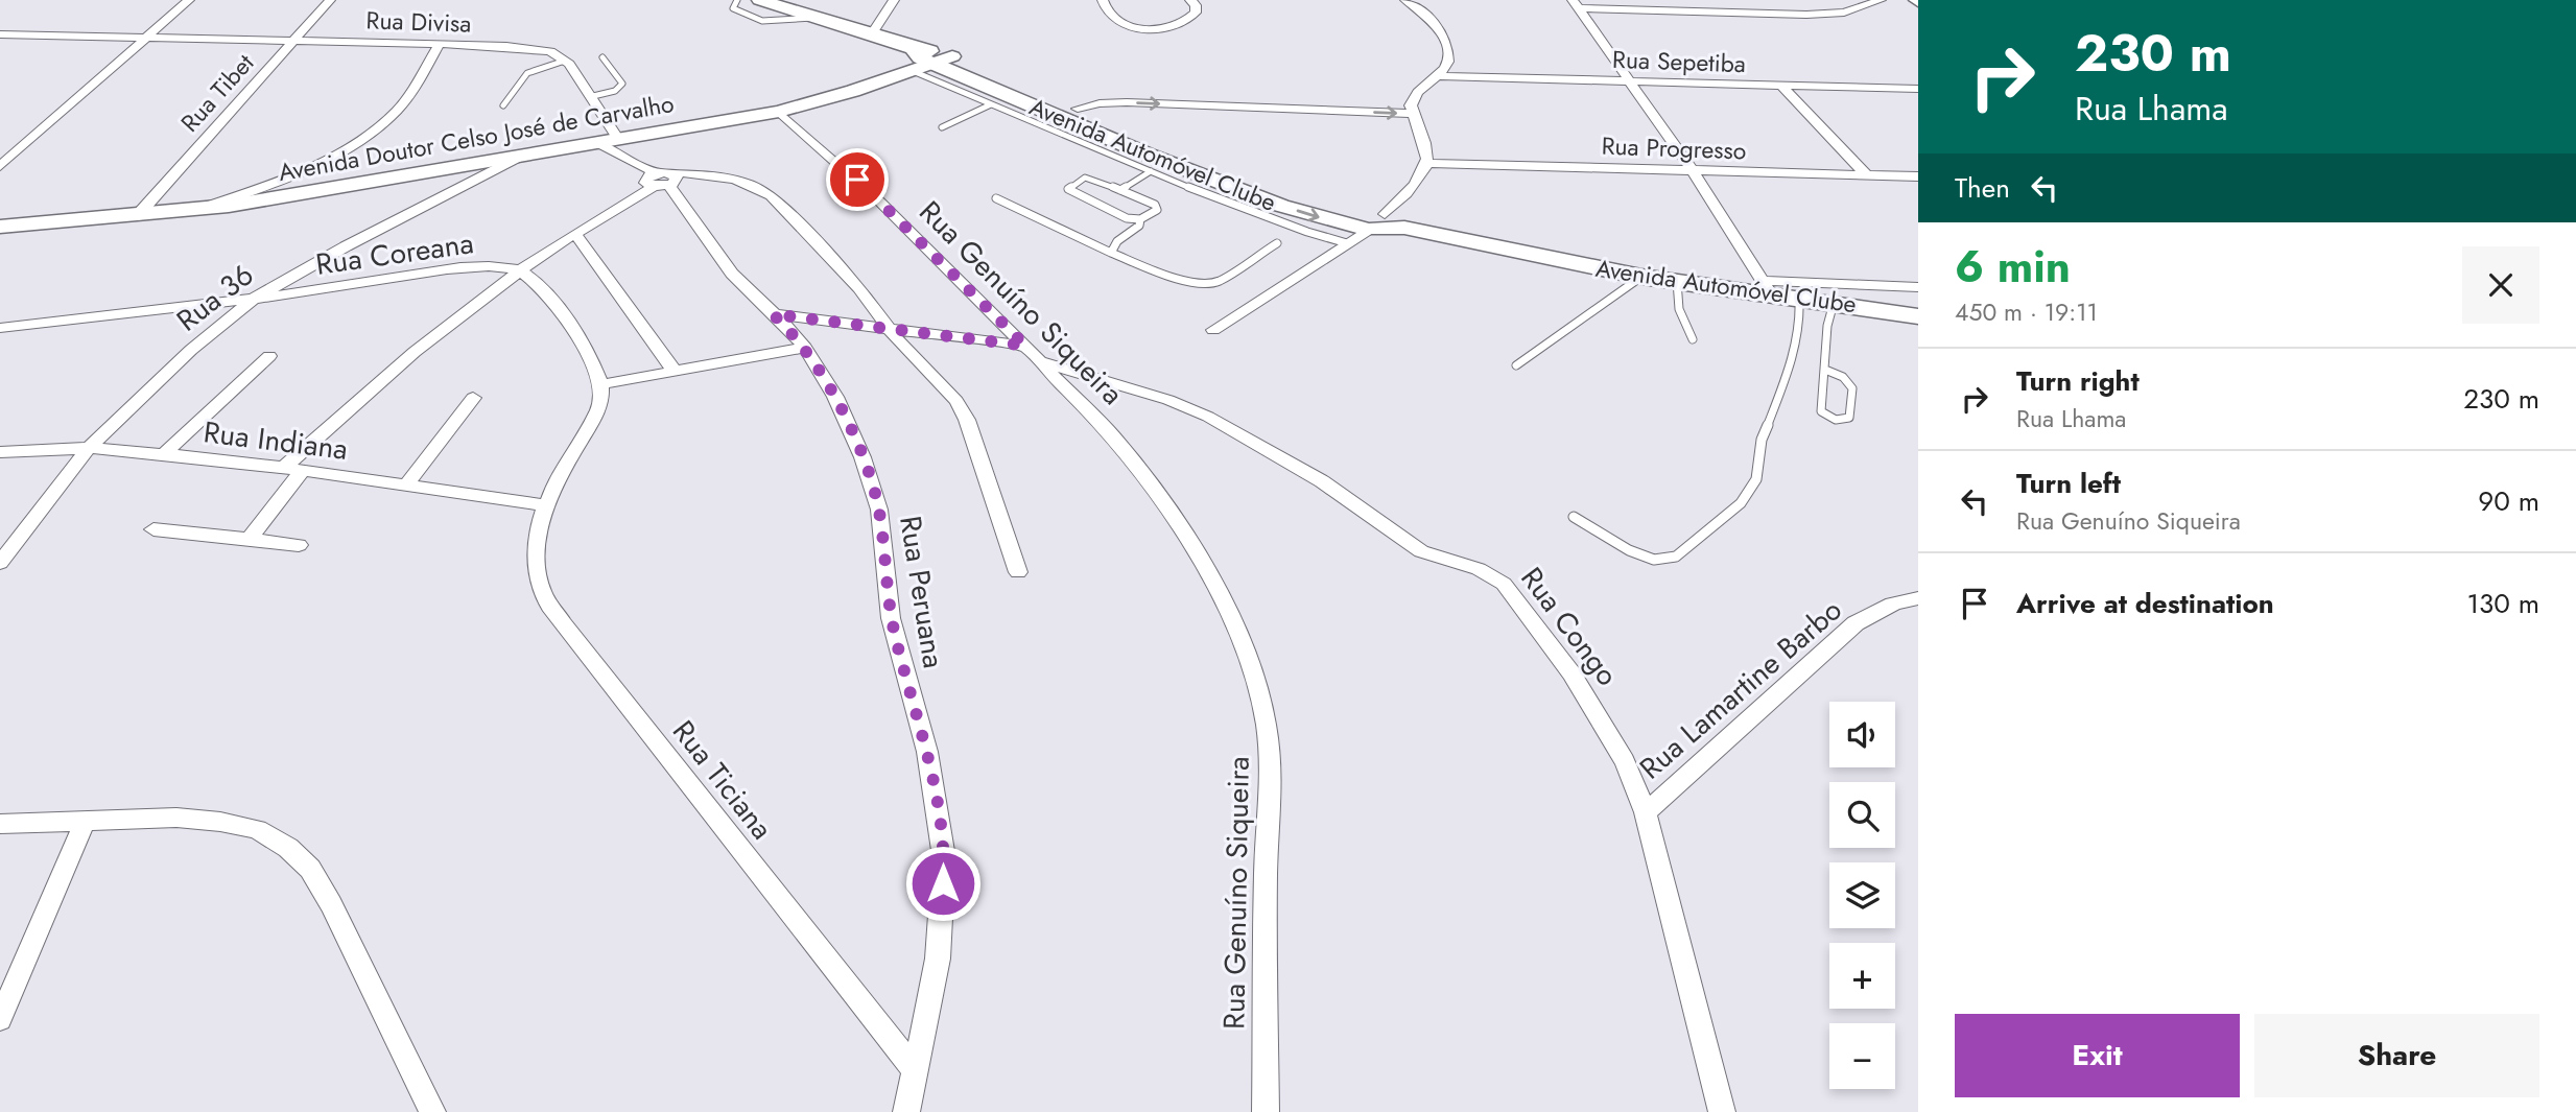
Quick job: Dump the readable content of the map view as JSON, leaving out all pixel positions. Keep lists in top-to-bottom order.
{
  "streets": {
    "main road": ["Avenida Automóvel Clube"],
    "street": [
      "Rua Divisa",
      "Rua Sepetiba",
      "Rua Tibet",
      "Avenida Doutor Celso José de Carvalho",
      "Rua Progresso",
      "Rua Coreana",
      "Rua 36",
      "Rua Genuíno Siqueira",
      "Rua Indiana",
      "Rua Peruana",
      "Rua Congo",
      "Rua Lamartine Barbo",
      "Rua Ticiana"
    ]
  },
  "crossings": [
    ["Rua Divisa", "Rua Tibet"],
    ["Rua Tibet", "Avenida Doutor Celso José de Carvalho"],
    ["Avenida Doutor Celso José de Carvalho", "Avenida Automóvel Clube"],
    ["Avenida Doutor Celso José de Carvalho", "Rua 36"],
    ["Avenida Doutor Celso José de Carvalho", "Rua Genuíno Siqueira"],
    ["Avenida Doutor Celso José de Carvalho", "Rua Peruana"],
    ["Rua Coreana", "Rua 36"],
    ["Rua 36", "Rua Indiana"],
    ["Rua Genuíno Siqueira", "Rua Congo"],
    ["Rua Indiana", "Rua Ticiana"],
    ["Rua Peruana", "Rua Congo"],
    ["Rua Peruana", "Rua Ticiana"],
    ["Rua Congo", "Rua Lamartine Barbo"]
  ],
  "page": {
    "turn": ["230 m", "Rua Lhama"],
    "then": "Then",
    "heading": ["6 min", "450 m · 19:11"],
    "list": [
      {
        "name": "Turn right",
        "note": "Rua Lhama",
        "value": "230 m"
      },
      {
        "name": "Turn left",
        "note": "Rua Genuíno Siqueira",
        "value": "90 m"
      },
      {
        "name": "Arrive at destination",
        "value": "130 m"
      }
    ],
    "map_buttons": ["+", "−"],
    "buttons": ["Exit", "Share"]
  }
}
